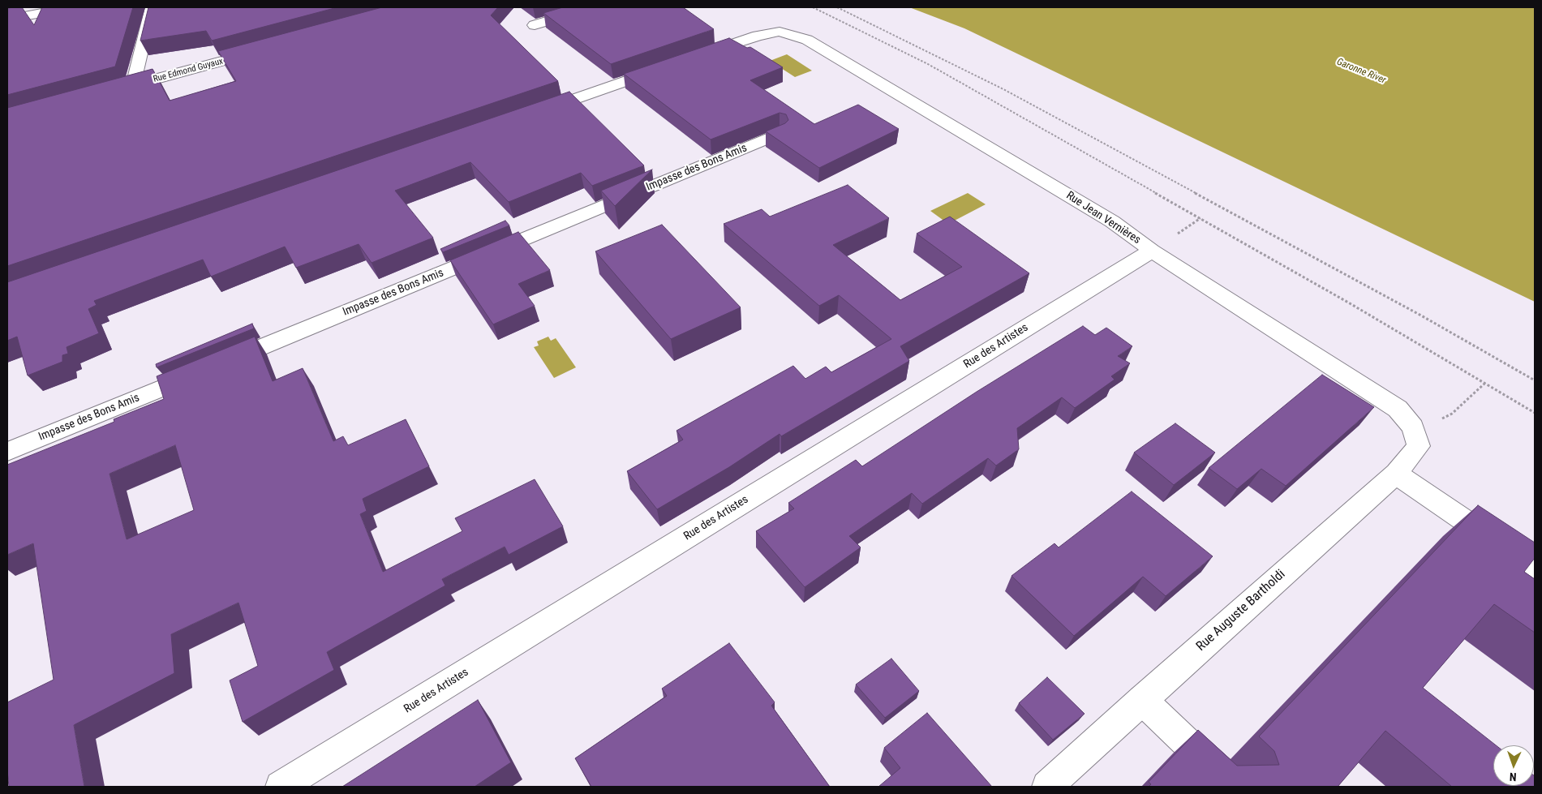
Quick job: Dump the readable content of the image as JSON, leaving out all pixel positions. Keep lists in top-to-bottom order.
{
  "streets": {
    "street": [
      "Rue Edmond Guyaux",
      "Impasse des Bons Amis",
      "Rue Jean Vernières",
      "Rue des Artistes",
      "Rue Auguste Bartholdi"
    ]
  },
  "crossings": [
    ["Rue Jean Vernières", "Rue des Artistes"],
    ["Rue Jean Vernières", "Rue Auguste Bartholdi"]
  ],
  "water": ["Garonne River"],
  "north": "bottom"
}
